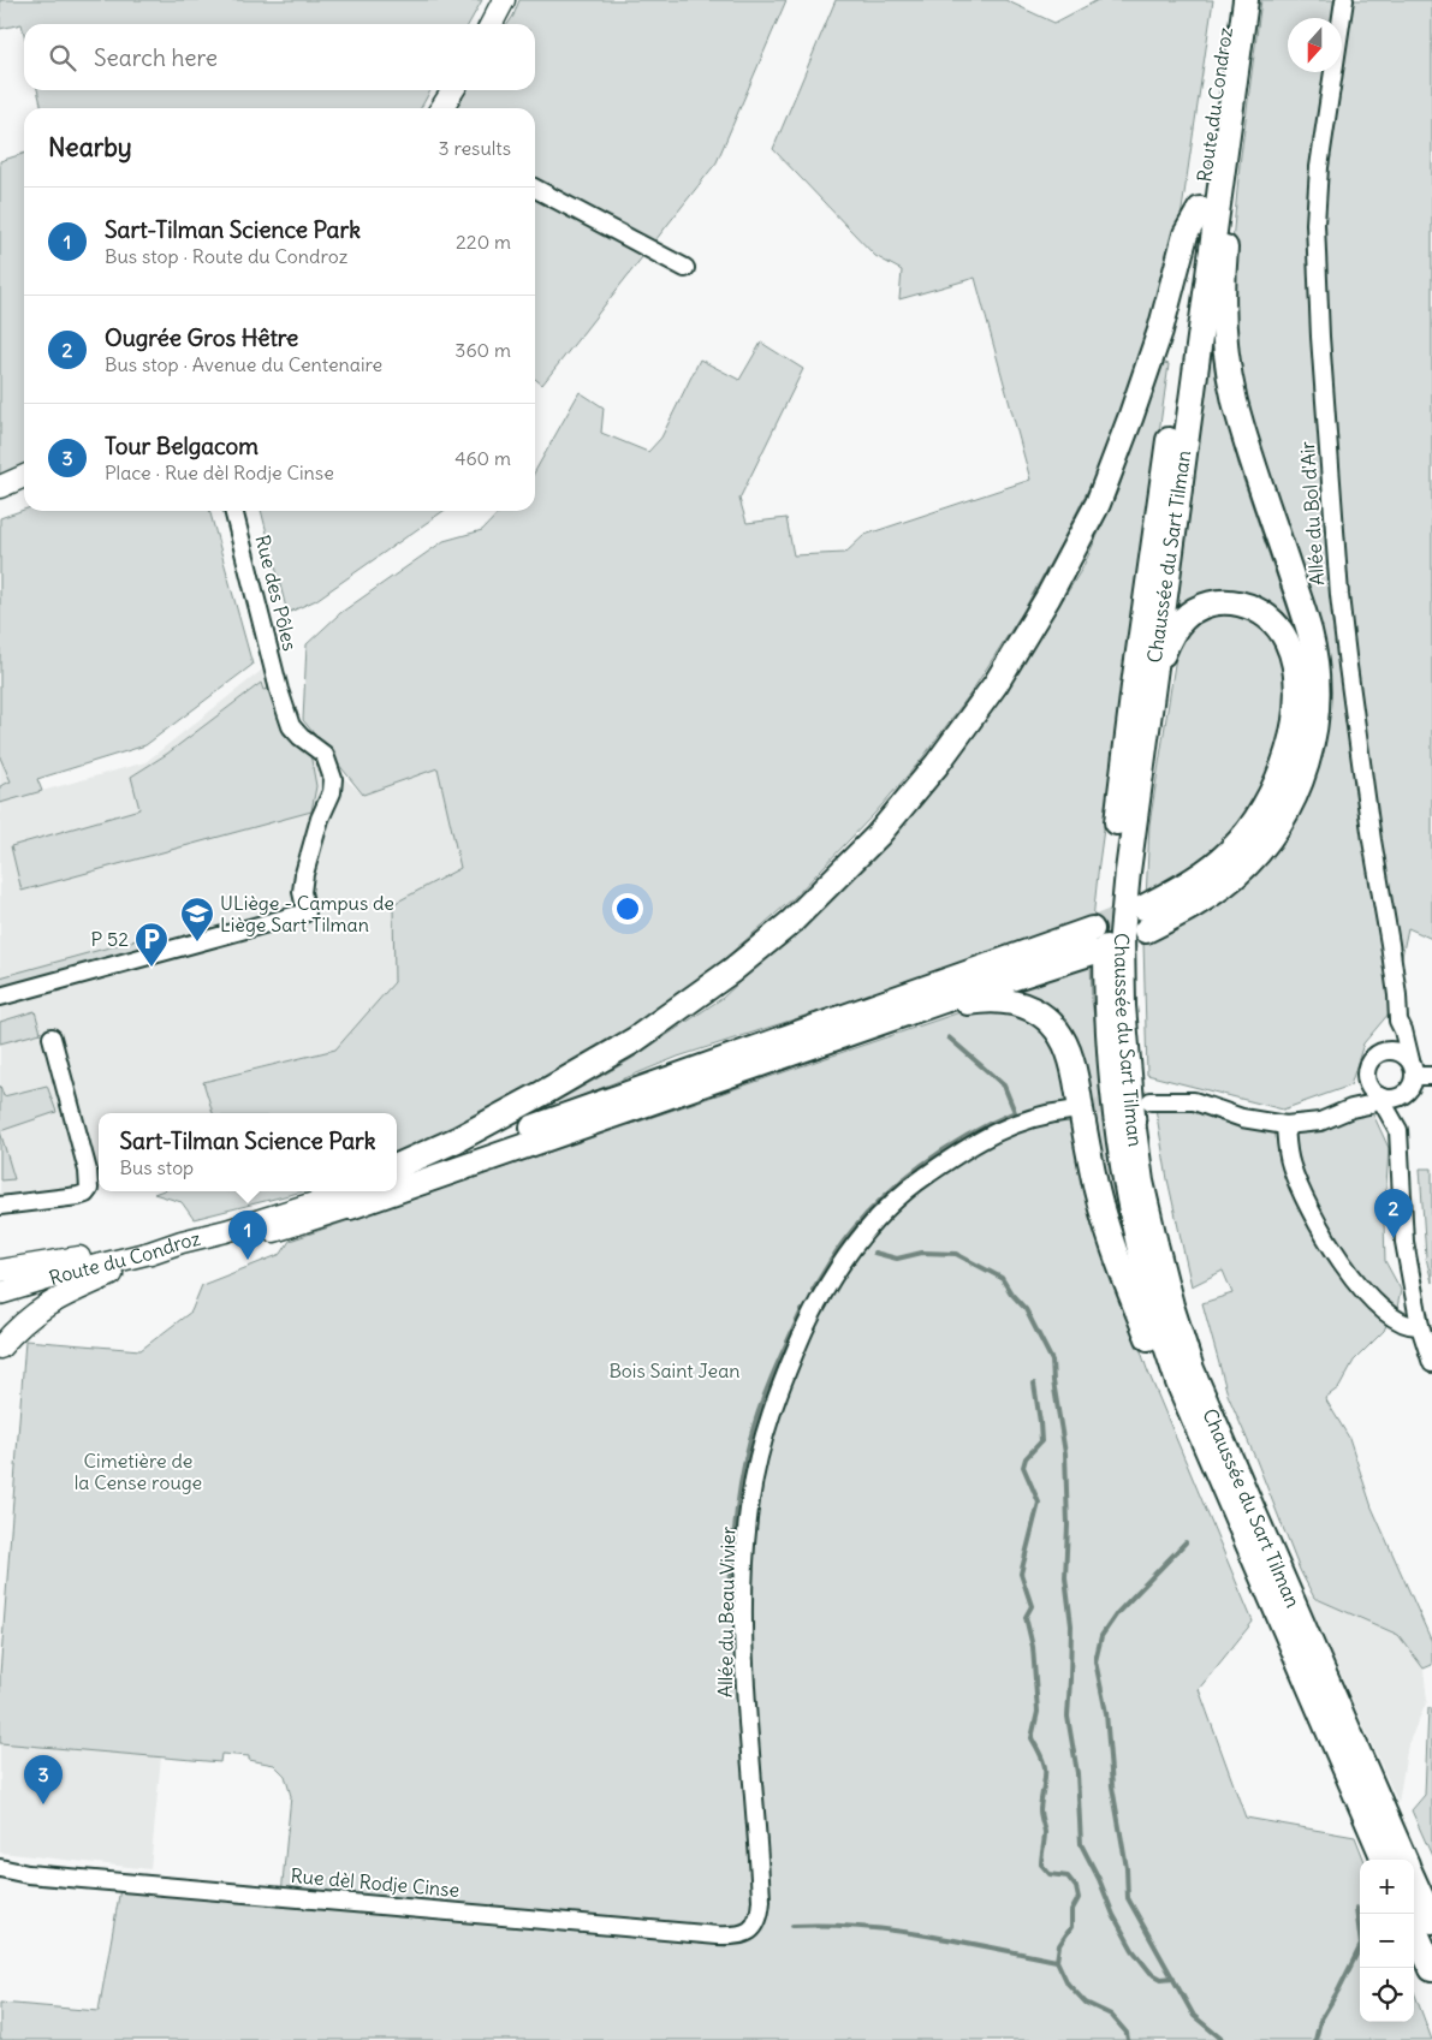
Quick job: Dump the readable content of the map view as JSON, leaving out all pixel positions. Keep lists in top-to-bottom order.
{
  "streets": {
    "highway": ["Route du Condroz", "Chaussée du Sart Tilman"],
    "street": [
      "Allée du Bol d'Air",
      "Rue des Pôles",
      "Allée du Beau Vivier",
      "Rue dèl Rodje Cinse"
    ]
  },
  "crossings": [
    ["Route du Condroz", "Chaussée du Sart Tilman"],
    ["Allée du Beau Vivier", "Rue dèl Rodje Cinse"]
  ],
  "parks": ["Bois Saint Jean", "Cimetière de la Cense rouge"],
  "places": {
    "school or university": ["ULiège - Campus de Liège Sart Tilman"],
    "parking": ["P 52"]
  },
  "north": "bottom",
  "page": {
    "search": "Search here",
    "heading": ["Nearby", "3 results"],
    "list": [
      {
        "mark": "1",
        "name": "Sart-Tilman Science Park",
        "note": "Bus stop · Route du Condroz",
        "value": "220 m"
      },
      {
        "mark": "2",
        "name": "Ougrée Gros Hêtre",
        "note": "Bus stop · Avenue du Centenaire",
        "value": "360 m"
      },
      {
        "mark": "3",
        "name": "Tour Belgacom",
        "note": "Place · Rue dèl Rodje Cinse",
        "value": "460 m"
      }
    ],
    "popup": ["Sart-Tilman Science Park", "Bus stop"],
    "pins": ["2", "1", "3"],
    "map_buttons": ["+", "−"]
  }
}
